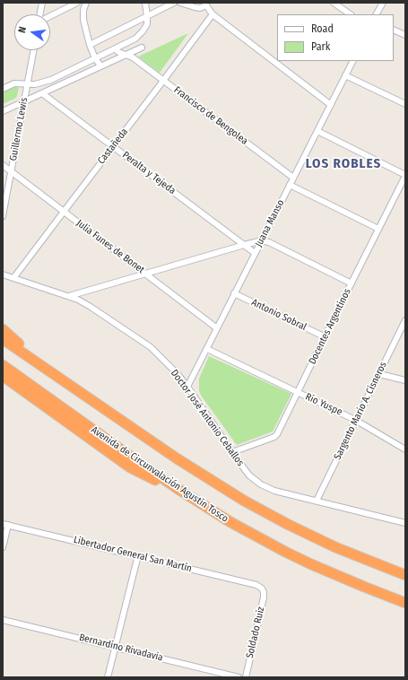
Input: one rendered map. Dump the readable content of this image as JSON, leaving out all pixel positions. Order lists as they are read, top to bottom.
{
  "streets": {
    "highway": ["Avenida de Circunvalación Agustín Tosco"],
    "street": [
      "Francisco de Bengolea",
      "Guillermo Lewis",
      "Castañeda",
      "Peralta y Tejeda",
      "Juana Manso",
      "Julia Funes de Bonet",
      "Antonio Sobral",
      "Docentes Argentinos",
      "Río Yuspe",
      "Sargento Mario A. Cisneros",
      "Doctor José Antonio Ceballos",
      "Libertador General San Martín",
      "Soldado Ruiz",
      "Bernardino Rivadavia"
    ]
  },
  "crossings": [
    ["Francisco de Bengolea", "Castañeda"],
    ["Francisco de Bengolea", "Juana Manso"],
    ["Guillermo Lewis", "Julia Funes de Bonet"],
    ["Castañeda", "Peralta y Tejeda"],
    ["Castañeda", "Julia Funes de Bonet"],
    ["Castañeda", "Doctor José Antonio Ceballos"],
    ["Peralta y Tejeda", "Juana Manso"],
    ["Juana Manso", "Julia Funes de Bonet"],
    ["Juana Manso", "Antonio Sobral"],
    ["Juana Manso", "Doctor José Antonio Ceballos"],
    ["Antonio Sobral", "Docentes Argentinos"],
    ["Docentes Argentinos", "Río Yuspe"],
    ["Docentes Argentinos", "Doctor José Antonio Ceballos"],
    ["Río Yuspe", "Sargento Mario A. Cisneros"],
    ["Sargento Mario A. Cisneros", "Doctor José Antonio Ceballos"],
    ["Libertador General San Martín", "Soldado Ruiz"]
  ],
  "districts": ["LOS ROBLES"],
  "legend": ["Road", "Park"],
  "north": "left"
}
